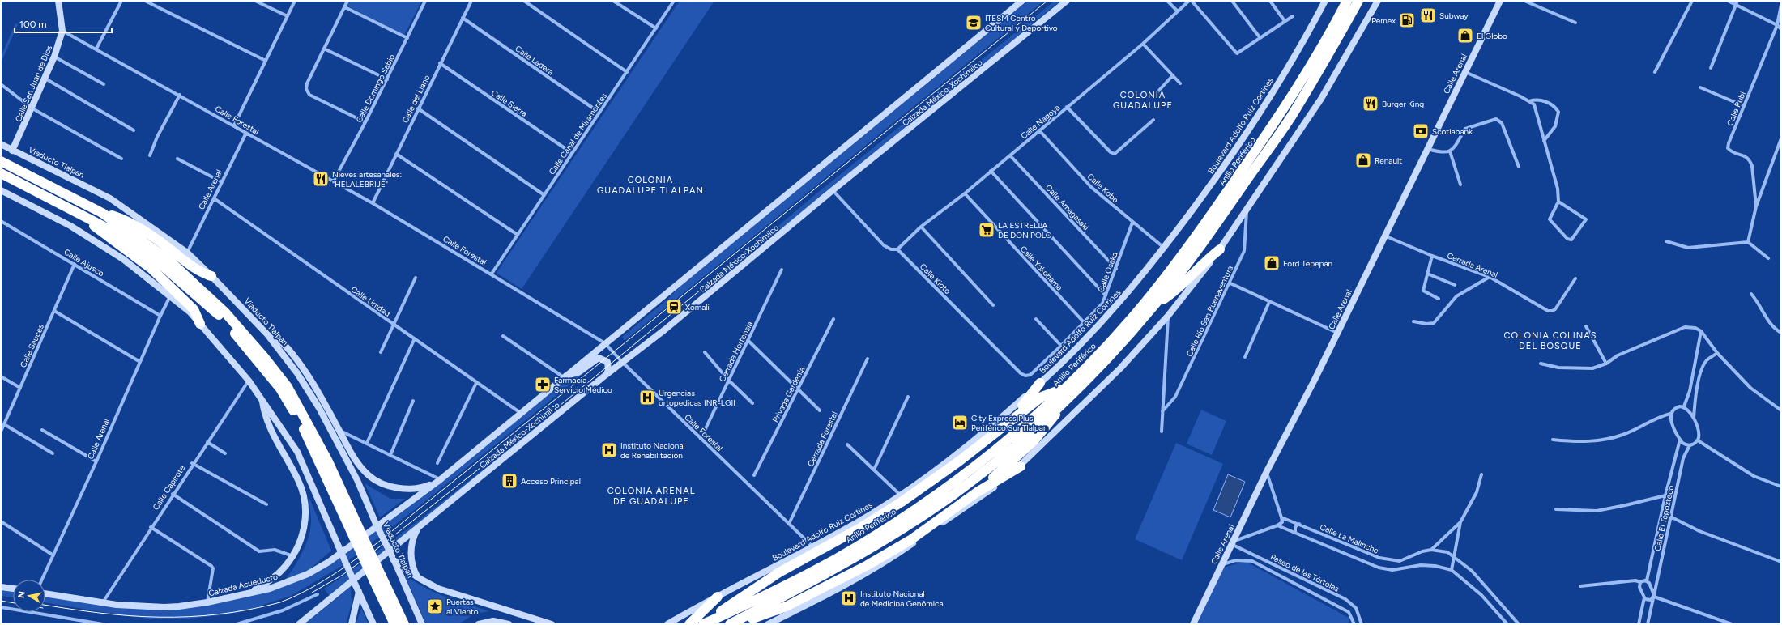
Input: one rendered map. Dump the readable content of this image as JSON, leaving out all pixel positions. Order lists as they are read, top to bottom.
{
  "streets": {
    "highway": ["Anillo Periférico"],
    "main road": [
      "Calle Arenal",
      "Calle San Juan de Dios",
      "Calzada México-Xochimilco",
      "Boulevard Adolfo Ruiz Cortines",
      "Viaducto Tlalpan",
      "Calzada Acueducto"
    ],
    "street": [
      "Calle Ladera",
      "Calle Domingo Sabio",
      "Calle del Llano",
      "Calle Sierra",
      "Calle Rubí",
      "Calle Forestal",
      "Calle Nagoya",
      "Calle Canal de Miramontes",
      "Calle Kobe",
      "Calle Amagasaki",
      "Calle Ajusco",
      "Cerrada Arenal",
      "Calle Yokohama",
      "Calle Osaka",
      "Calle Kioto",
      "Calle Unidad",
      "Calle Río San Buenaventura",
      "Calle Sauces",
      "Cerrada Hortensia",
      "Privada Gardenia",
      "Cerrada Forestal",
      "Calle Capirote",
      "Calle El Tepozteco",
      "Calle La Malinche",
      "Paseo de las Tórtolas"
    ]
  },
  "crossings": [
    ["Calle Ladera", "Calle del Llano"],
    ["Calle Ladera", "Calle Canal de Miramontes"],
    ["Calle Arenal", "Calle Forestal"],
    ["Calle Arenal", "Viaducto Tlalpan"],
    ["Calle Arenal", "Calle Ajusco"],
    ["Calle Arenal", "Cerrada Arenal"],
    ["Calle Arenal", "Calle Unidad"],
    ["Calle Arenal", "Paseo de las Tórtolas"],
    ["Calle San Juan de Dios", "Calle Forestal"],
    ["Calle San Juan de Dios", "Viaducto Tlalpan"],
    ["Calle Domingo Sabio", "Calle Forestal"],
    ["Calzada México-Xochimilco", "Calle Forestal"],
    ["Calzada México-Xochimilco", "Calle Kioto"],
    ["Calzada México-Xochimilco", "Calle Unidad"],
    ["Calzada México-Xochimilco", "Calzada Acueducto"],
    ["Calle del Llano", "Calle Sierra"],
    ["Calle del Llano", "Calle Forestal"],
    ["Calle Sierra", "Calle Canal de Miramontes"],
    ["Calle Forestal", "Boulevard Adolfo Ruiz Cortines"],
    ["Calle Forestal", "Calle Canal de Miramontes"],
    ["Calle Forestal", "Cerrada Hortensia"],
    ["Calle Forestal", "Cerrada Forestal"],
    ["Calle Nagoya", "Calle Kobe"],
    ["Calle Nagoya", "Calle Amagasaki"],
    ["Calle Nagoya", "Calle Yokohama"],
    ["Calle Nagoya", "Calle Kioto"],
    ["Boulevard Adolfo Ruiz Cortines", "Calle Kobe"],
    ["Calle Kobe", "Calle Osaka"],
    ["Calle Amagasaki", "Calle Osaka"],
    ["Calle Ajusco", "Calle Sauces"],
    ["Calle Yokohama", "Calle Osaka"],
    ["Calle Osaka", "Calle Kioto"],
    ["Calle Capirote", "Calzada Acueducto"]
  ],
  "districts": [
    "COLONIA GUADALUPE",
    "COLONIA GUADALUPE TLALPAN",
    "COLONIA COLINAS DEL BOSQUE",
    "COLONIA ARENAL DE GUADALUPE"
  ],
  "places": {
    "restaurant": ["Subway", "Burger King", "Nieves artesanales: \"HELALEBRIJE\""],
    "fuel station": ["Pemex"],
    "school or university": ["ITESM Centro Cultural y Deportivo"],
    "shop": ["El Globo", "Renault", "Ford Tepepan"],
    "bank": ["Scotiabank"],
    "supermarket": ["LA ESTRELLA DE DON POLO"],
    "station": ["Xomali"],
    "pharmacy": ["Farmacia Servicio Médico"],
    "hospital": ["Urgencias ortopedicas INR-LGII", "Instituto Nacional de Rehabilitación", "Instituto Nacional de Medicina Genómica"],
    "hotel": ["City Express Plus Periférico Sur Tlalpan"],
    "building": ["Acceso Principal"],
    "place": ["Puertas al Viento"]
  },
  "scale_bar": "100 m",
  "north": "left"
}
